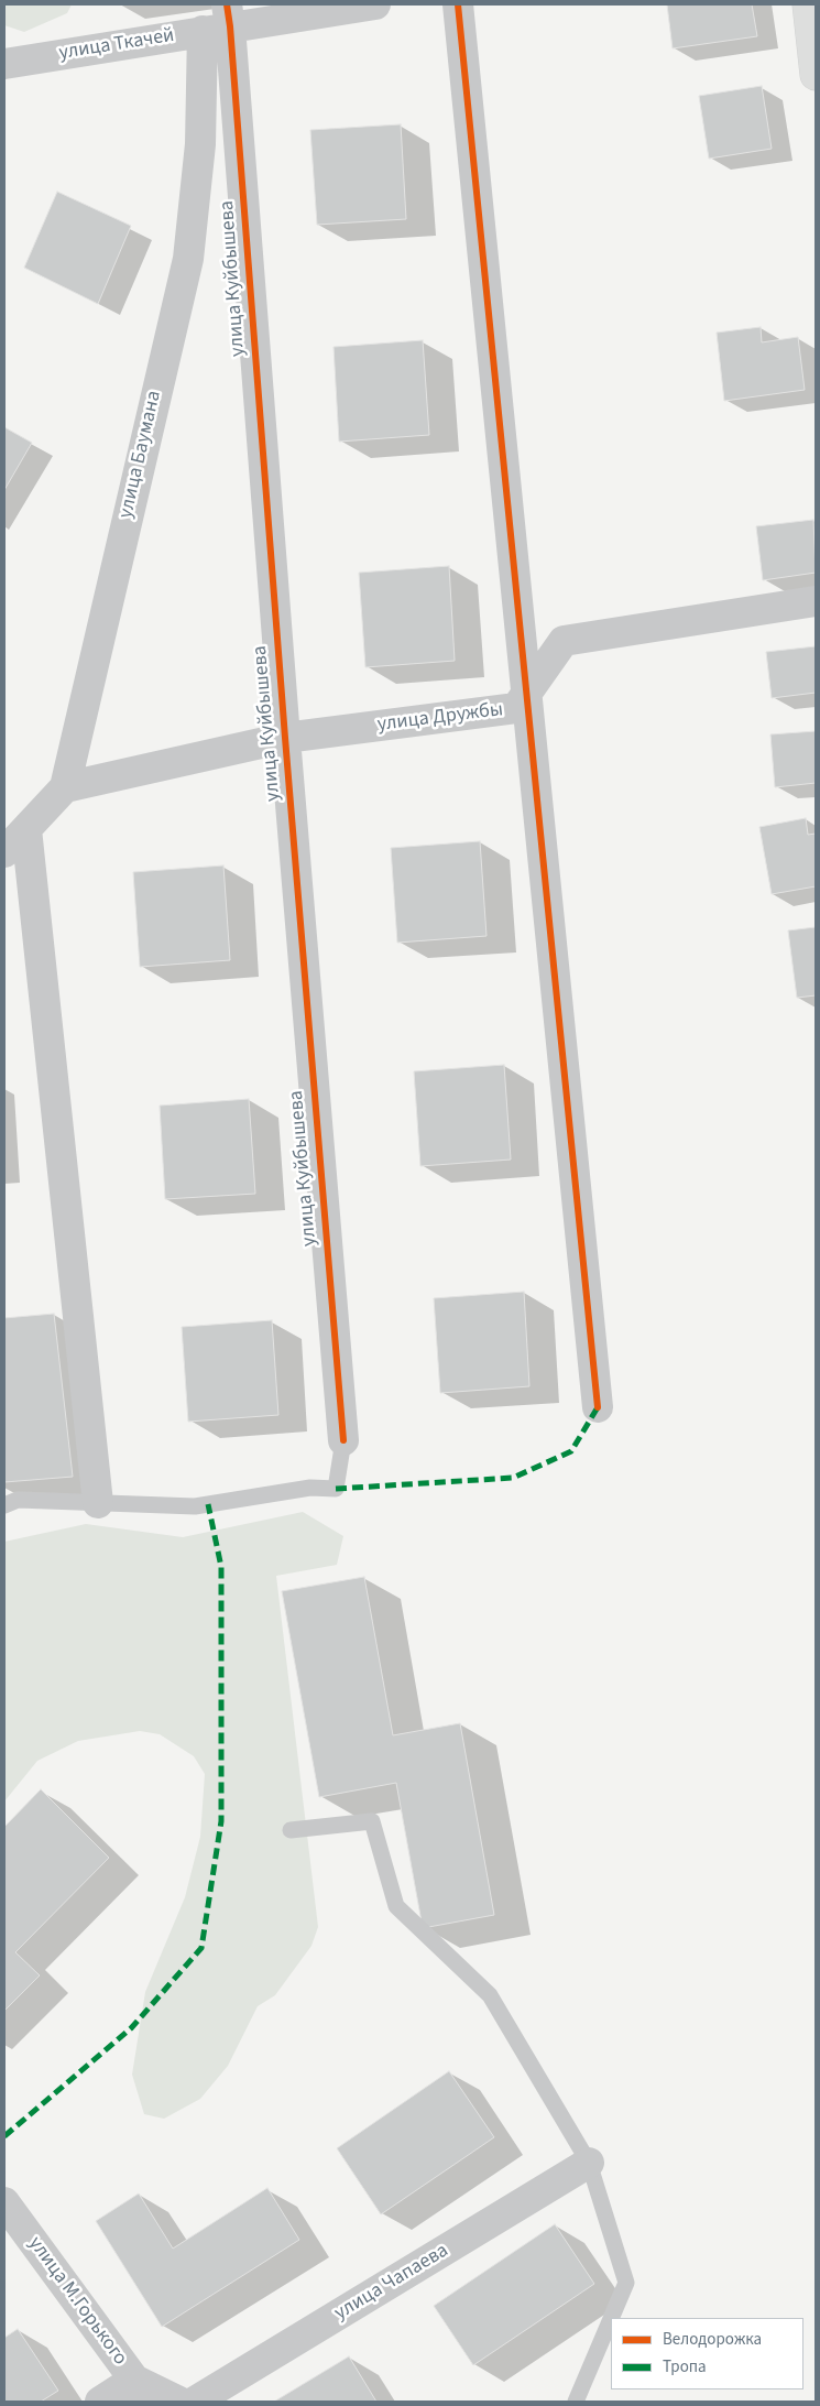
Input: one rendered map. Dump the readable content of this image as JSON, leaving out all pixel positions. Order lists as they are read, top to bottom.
{
  "streets": {
    "street": [
      "улица Ткачей",
      "улица Куйбышева",
      "улица Баумана",
      "улица Дружбы",
      "улица Чапаева",
      "улица М.Горького"
    ]
  },
  "crossings": [
    ["улица Ткачей", "улица Куйбышева"],
    ["улица Ткачей", "улица Баумана"],
    ["улица Куйбышева", "улица Баумана"],
    ["улица Куйбышева", "улица Дружбы"],
    ["улица Баумана", "улица Дружбы"]
  ],
  "legend": ["Велодорожка", "Тропа"]
}
